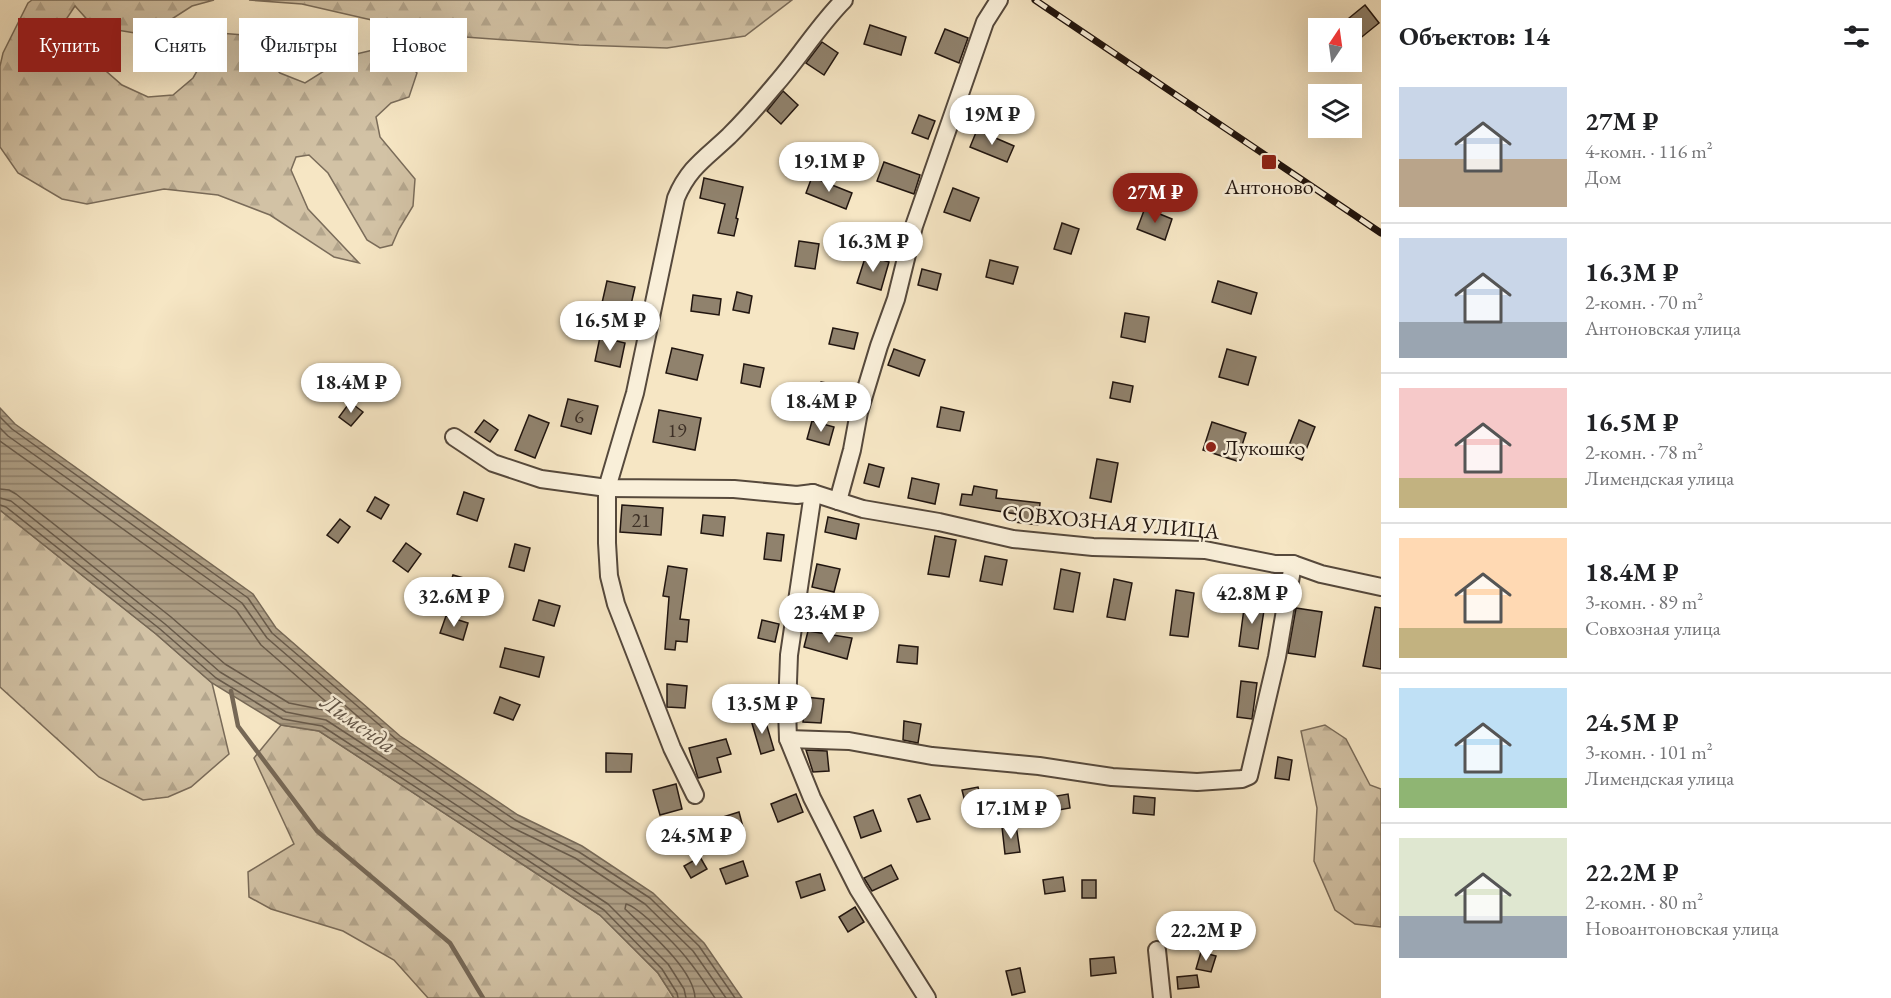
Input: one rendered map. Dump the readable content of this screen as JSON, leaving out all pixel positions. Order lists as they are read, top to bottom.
{
  "streets": {
    "street": ["СОВХОЗНАЯ УЛИЦА"]
  },
  "water": ["Лименда"],
  "places": {
    "transit": ["Антоново"],
    "other": ["Лукошко"]
  },
  "house_numbers": ["6", "19", "21"],
  "north": "top",
  "page": {
    "heading": "Объектов: 14",
    "chip": [
      "Купить",
      "Снять",
      "Фильтры",
      "Новое"
    ],
    "list": [
      {
        "name": "27M ₽",
        "note": "4-комн. · 116 m² · Дом"
      },
      {
        "name": "16.3M ₽",
        "note": "2-комн. · 70 m² · Антоновская улица"
      },
      {
        "name": "16.5M ₽",
        "note": "2-комн. · 78 m² · Лимендская улица"
      },
      {
        "name": "18.4M ₽",
        "note": "3-комн. · 89 m² · Совхозная улица"
      },
      {
        "name": "24.5M ₽",
        "note": "3-комн. · 101 m² · Лимендская улица"
      },
      {
        "name": "22.2M ₽",
        "note": "2-комн. · 80 m² · Новоантоновская улица"
      }
    ],
    "price": [
      "19M ₽",
      "19.1M ₽",
      "27M ₽",
      "16.3M ₽",
      "16.5M ₽",
      "18.4M ₽",
      "18.4M ₽",
      "42.8M ₽",
      "32.6M ₽",
      "23.4M ₽",
      "13.5M ₽",
      "17.1M ₽",
      "24.5M ₽",
      "22.2M ₽"
    ]
  }
}
